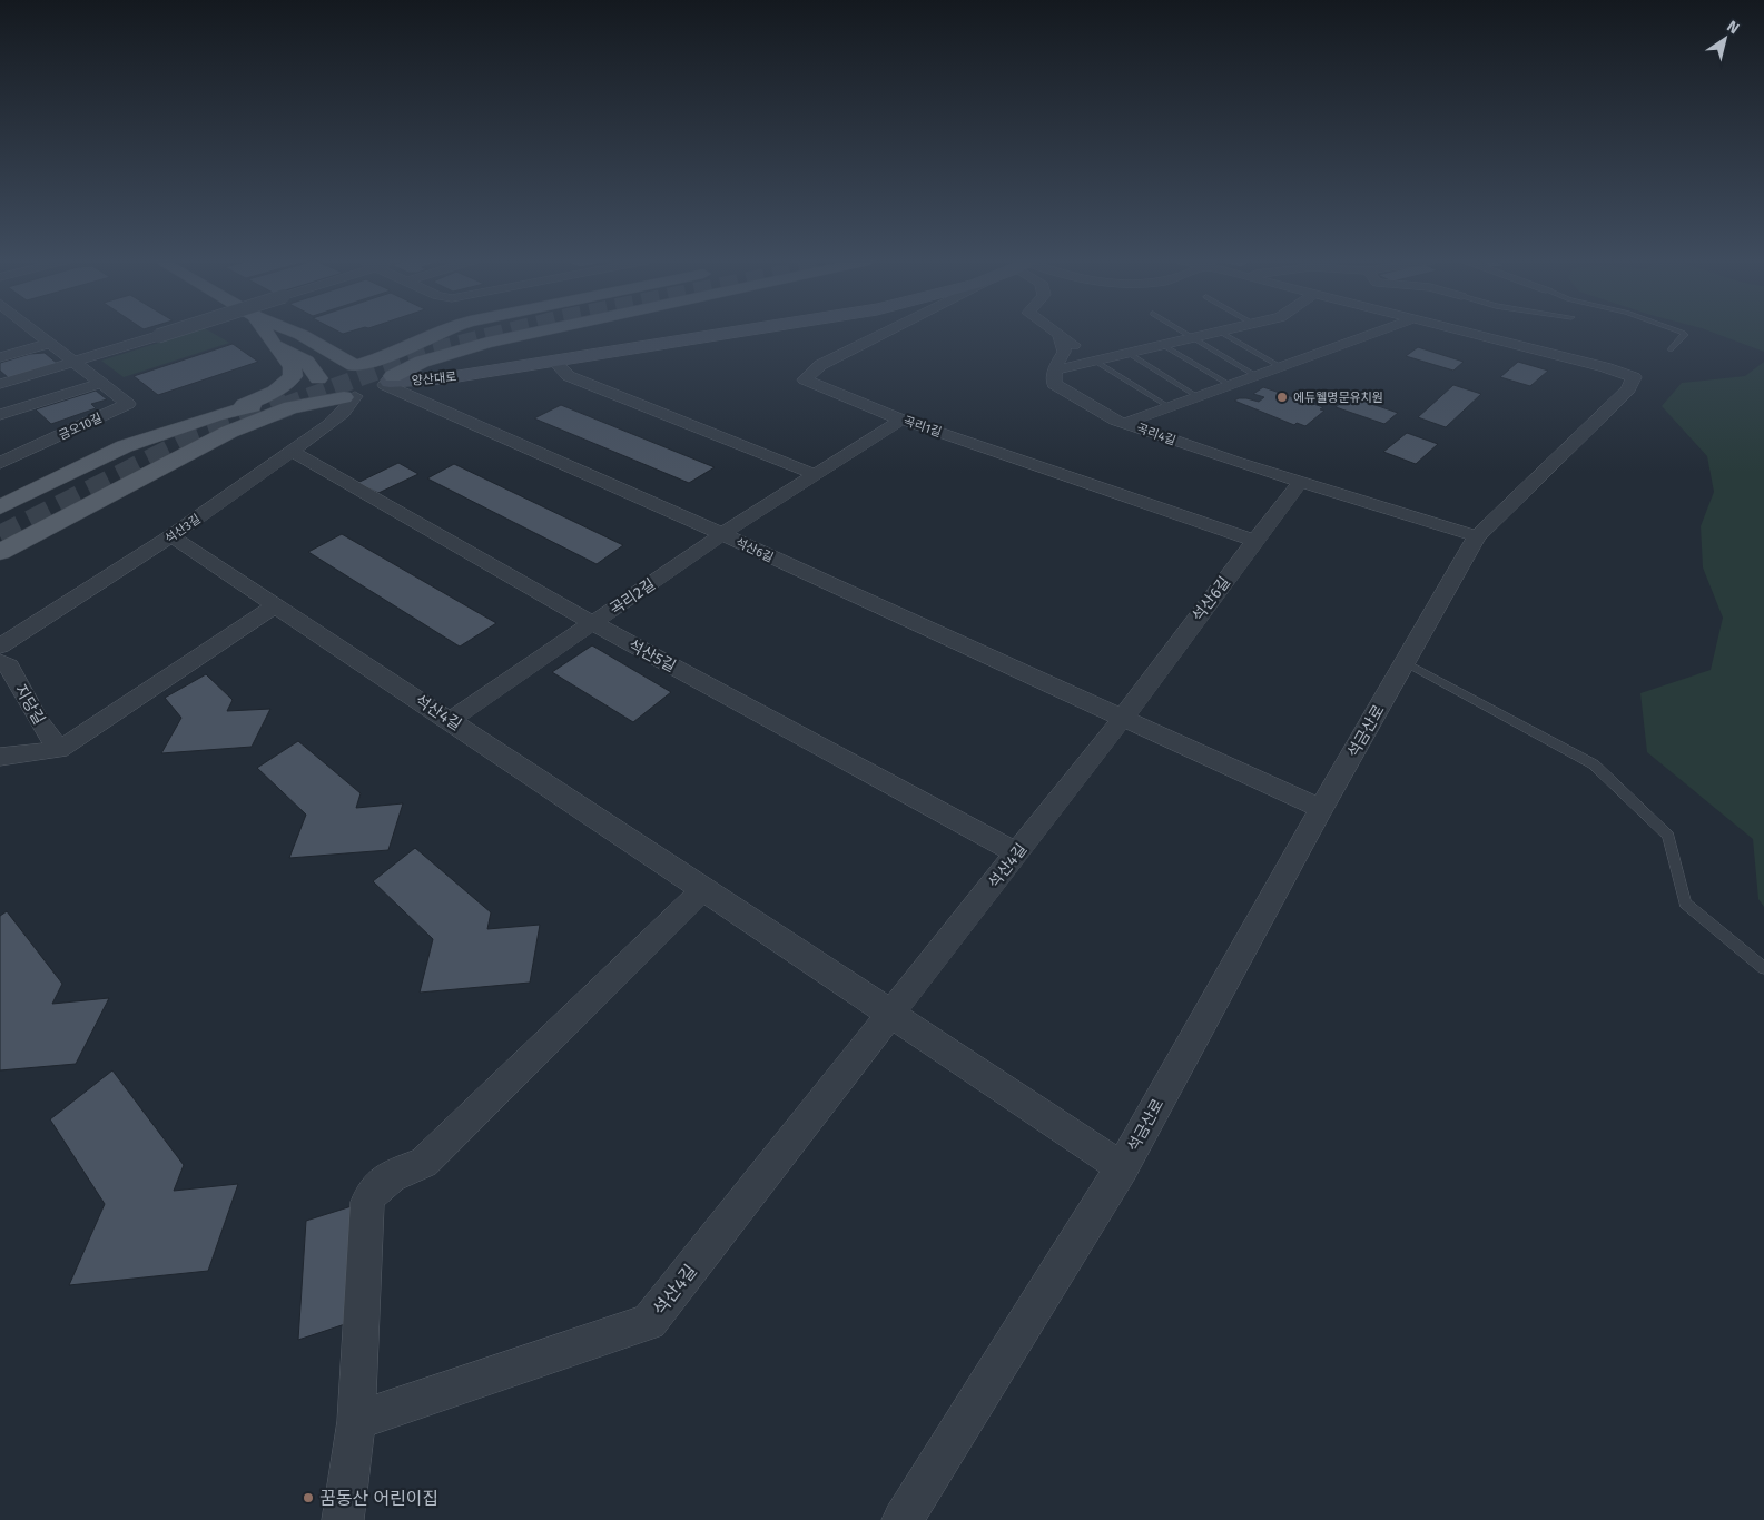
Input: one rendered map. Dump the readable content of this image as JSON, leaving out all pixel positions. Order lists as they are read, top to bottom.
{
  "streets": {
    "main road": ["양산대로"],
    "street": [
      "금오10길",
      "곡리1길",
      "곡리4길",
      "석산3길",
      "석산6길",
      "곡리2길",
      "석산5길",
      "지당길",
      "석산4길",
      "석금산로"
    ]
  },
  "crossings": [
    ["양산대로", "석산6길"],
    ["곡리1길", "석산6길"],
    ["곡리1길", "곡리2길"],
    ["곡리4길", "석산6길"],
    ["곡리4길", "석금산로"],
    ["석산3길", "석산5길"],
    ["석산3길", "석산4길"],
    ["석산6길", "곡리2길"],
    ["석산6길", "석산4길"],
    ["석산6길", "석금산로"],
    ["곡리2길", "석산5길"],
    ["곡리2길", "석산4길"],
    ["석산5길", "석산4길"],
    ["석산4길", "석금산로"]
  ],
  "places": ["에듀웰명문유치원", "꿈동산 어린이집"],
  "north": "top right"
}
